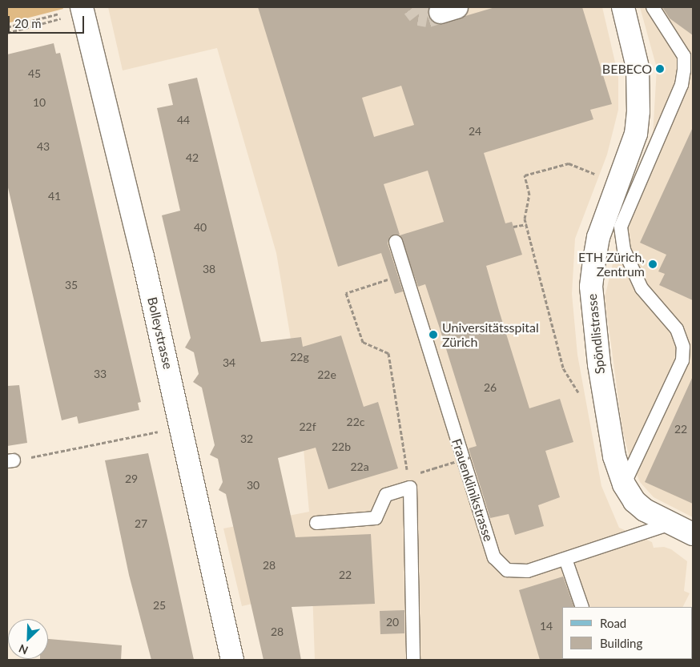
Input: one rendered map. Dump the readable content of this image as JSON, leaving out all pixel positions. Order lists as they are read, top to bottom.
{
  "streets": {
    "street": ["Bolleystrasse", "Spöndlistrasse"],
    "lane": ["Frauenklinikstrasse"]
  },
  "crossings": [
    ["Spöndlistrasse", "Frauenklinikstrasse"]
  ],
  "places": ["BEBECO", "ETH Zürich, Zentrum", "Universitätsspital Zürich"],
  "house_numbers": [
    "45",
    "10",
    "44",
    "24",
    "43",
    "42",
    "41",
    "40",
    "38",
    "35",
    "22g",
    "34",
    "33",
    "22e",
    "26",
    "22c",
    "22f",
    "22",
    "32",
    "22b",
    "22a",
    "29",
    "30",
    "27",
    "28",
    "22",
    "25",
    "20",
    "14",
    "28"
  ],
  "legend": ["Road", "Building"],
  "scale_bar": "20 m",
  "north": "bottom left"
}
